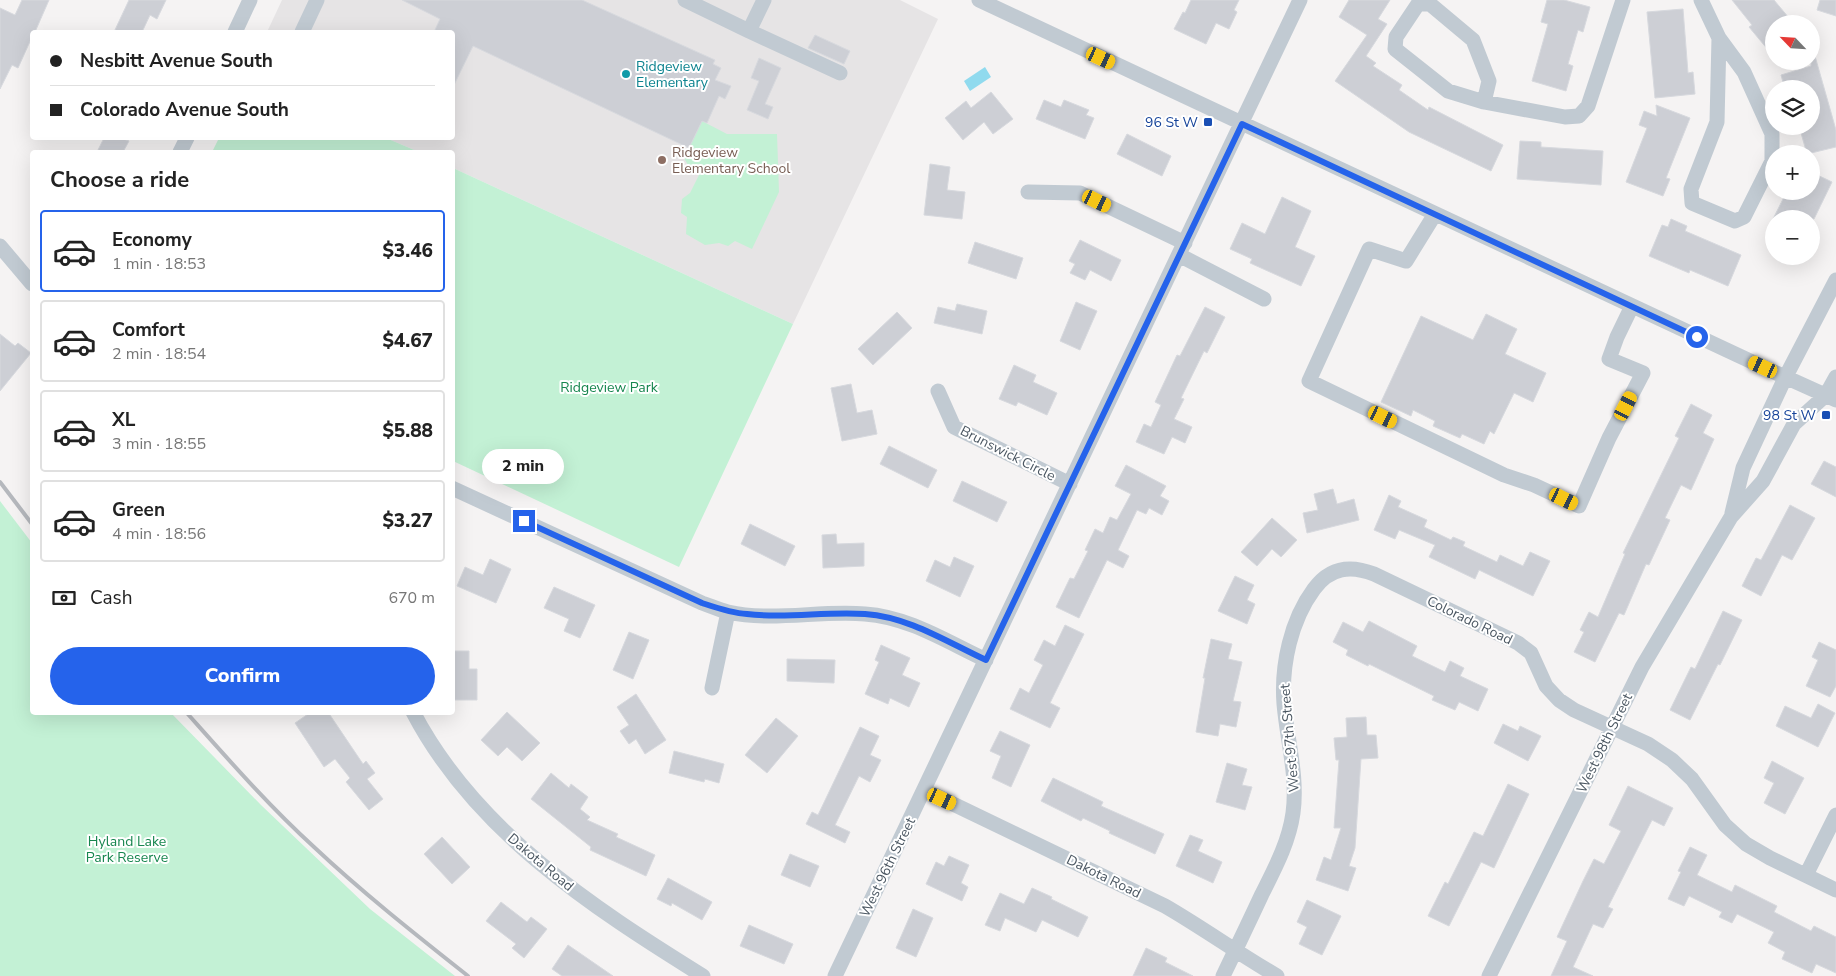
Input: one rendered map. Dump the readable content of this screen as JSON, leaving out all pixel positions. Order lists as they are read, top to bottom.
{
  "streets": {
    "street": [
      "Brunswick Circle",
      "Colorado Road",
      "West 97th Street",
      "West 98th Street",
      "Dakota Road",
      "West 96th Street"
    ]
  },
  "crossings": [
    ["Brunswick Circle", "West 96th Street"],
    ["Colorado Road", "West 97th Street"],
    ["Colorado Road", "West 98th Street"],
    ["West 97th Street", "Dakota Road"],
    ["Dakota Road", "West 96th Street"]
  ],
  "parks": ["Ridgeview Park", "Hyland Lake Park Reserve"],
  "places": {
    "other": ["Ridgeview Elementary", "Ridgeview Elementary School"],
    "transit": ["96 St W", "98 St W"]
  },
  "north": "top left",
  "page": {
    "map_buttons": ["+", "−"],
    "banner": ["Nesbitt Avenue South", "Colorado Avenue South"],
    "heading": "Choose a ride",
    "list": [
      {
        "name": "Economy",
        "note": "1 min · 18:53",
        "value": "$3.46"
      },
      {
        "name": "Comfort",
        "note": "2 min · 18:54",
        "value": "$4.67"
      },
      {
        "name": "XL",
        "note": "3 min · 18:55",
        "value": "$5.88"
      },
      {
        "name": "Green",
        "note": "4 min · 18:56",
        "value": "$3.27"
      }
    ],
    "bubble": "2 min",
    "pay": ["Cash", "670 m"],
    "buttons": "Confirm"
  }
}
